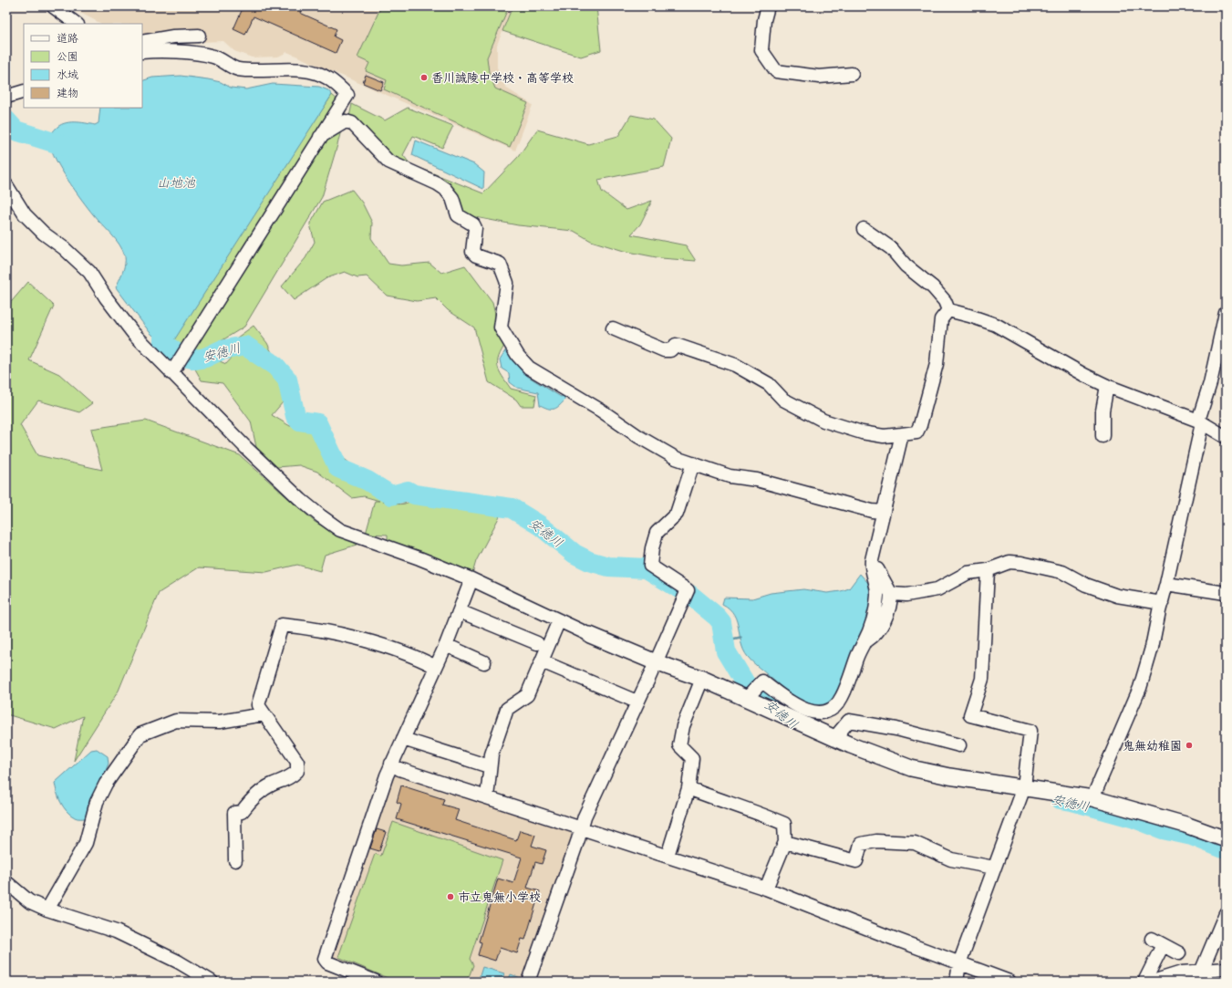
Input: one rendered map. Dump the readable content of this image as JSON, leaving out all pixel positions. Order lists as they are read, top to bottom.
{
  "water": ["山地池", "安徳川"],
  "places": ["香川誠陵中学校・高等学校", "鬼無幼稚園", "市立鬼無小学校"],
  "legend": [
    "道路",
    "公園",
    "水域",
    "建物"
  ]
}
